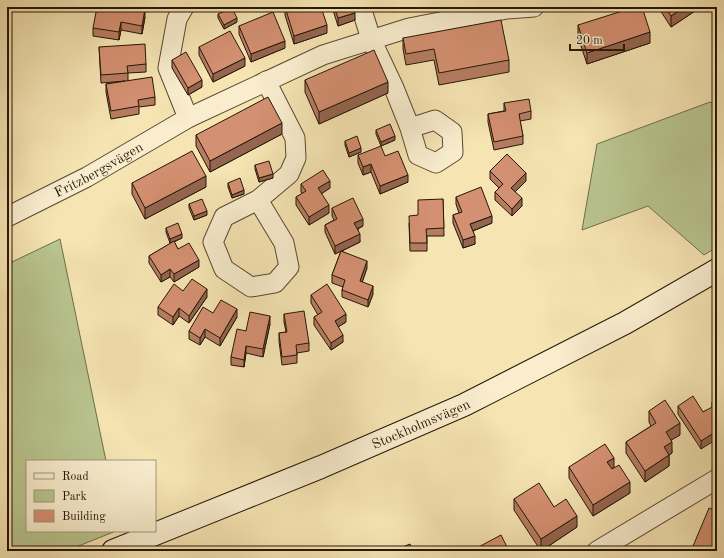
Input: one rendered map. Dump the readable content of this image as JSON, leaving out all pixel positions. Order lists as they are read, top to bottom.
{
  "streets": {
    "main road": ["Stockholmsvägen"],
    "street": ["Fritzbergsvägen"]
  },
  "legend": ["Road", "Park", "Building"],
  "scale_bar": "20 m"
}
